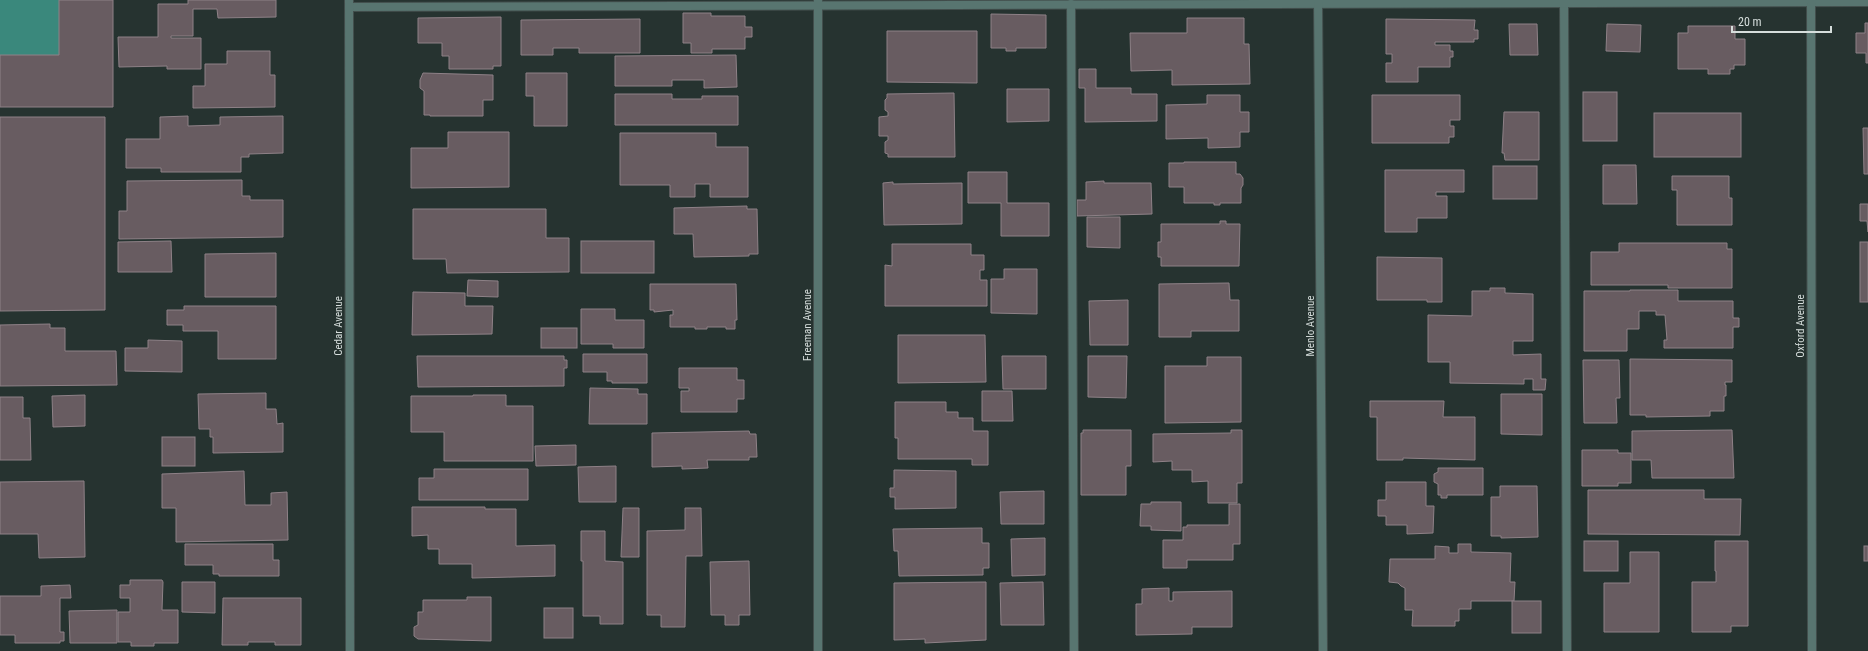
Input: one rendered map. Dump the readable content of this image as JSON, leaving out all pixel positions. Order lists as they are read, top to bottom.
{
  "streets": {
    "street": [
      "Freeman Avenue",
      "Cedar Avenue",
      "Menlo Avenue",
      "Oxford Avenue"
    ]
  },
  "scale_bar": "20 m"
}
